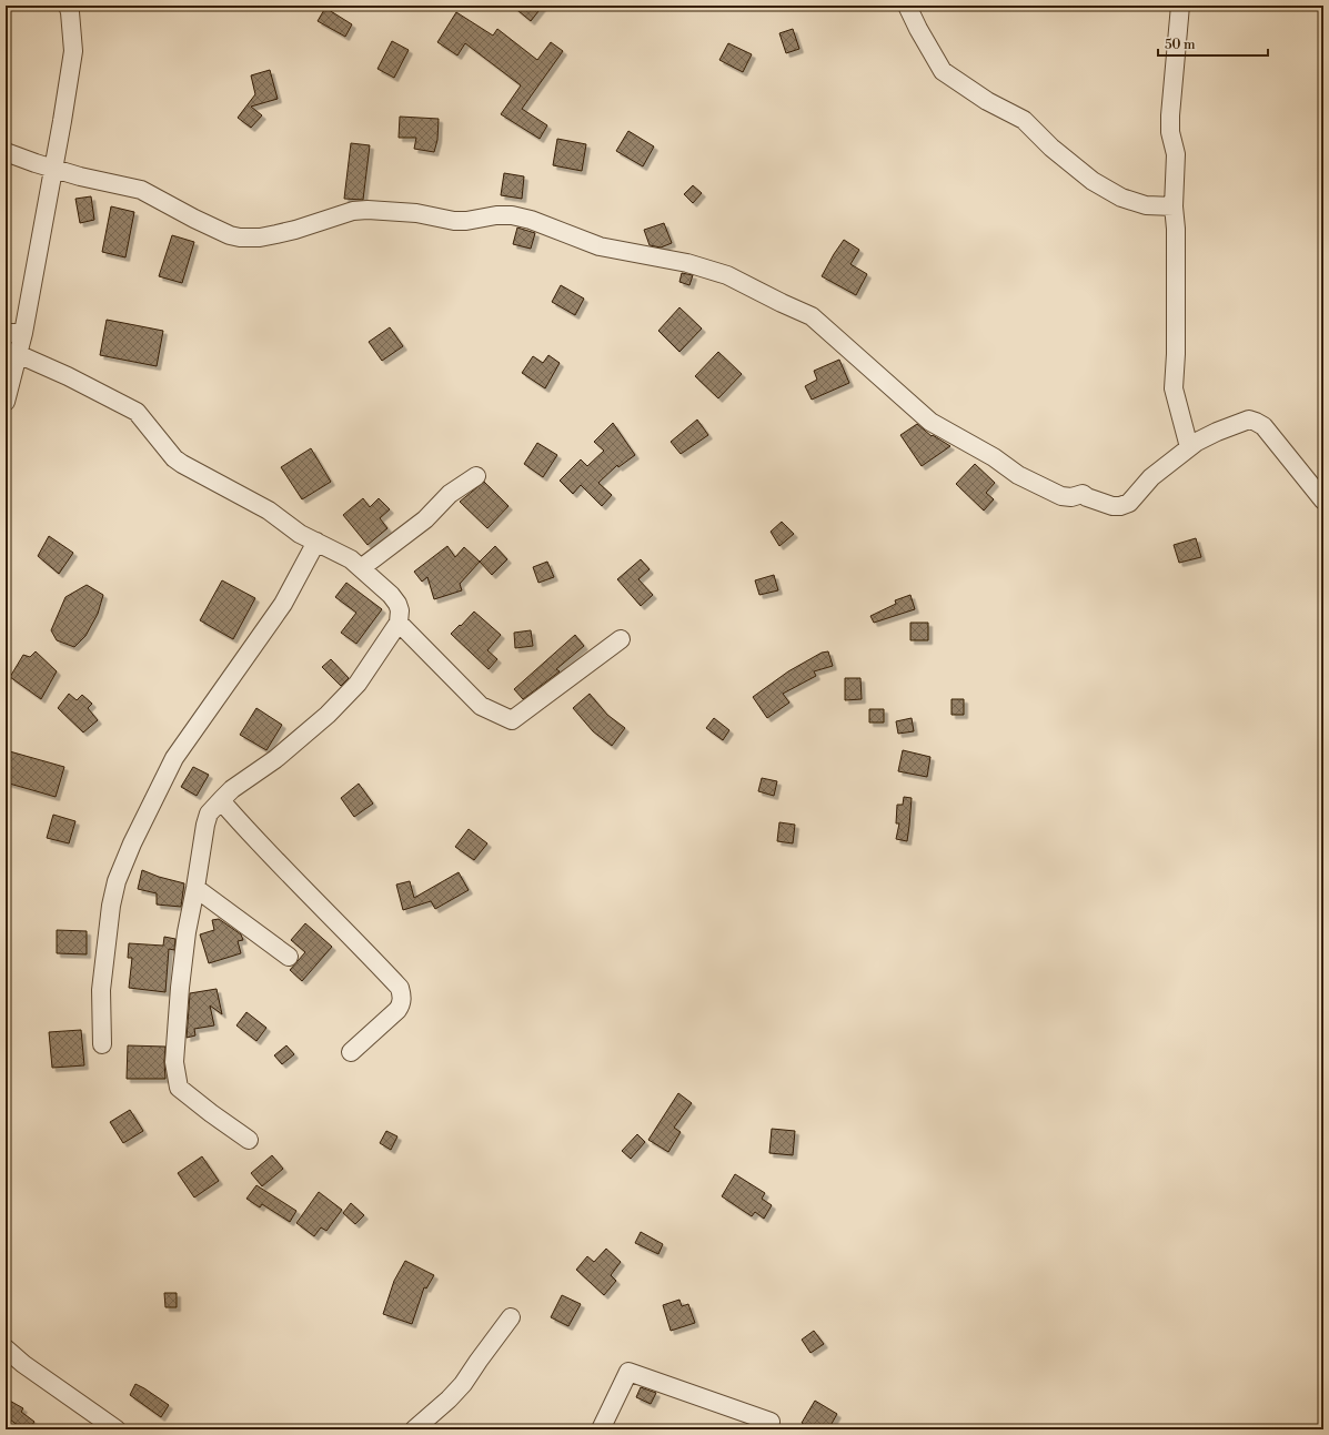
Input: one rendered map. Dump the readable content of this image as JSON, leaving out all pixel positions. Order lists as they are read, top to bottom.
{
  "scale_bar": "50 m"
}
